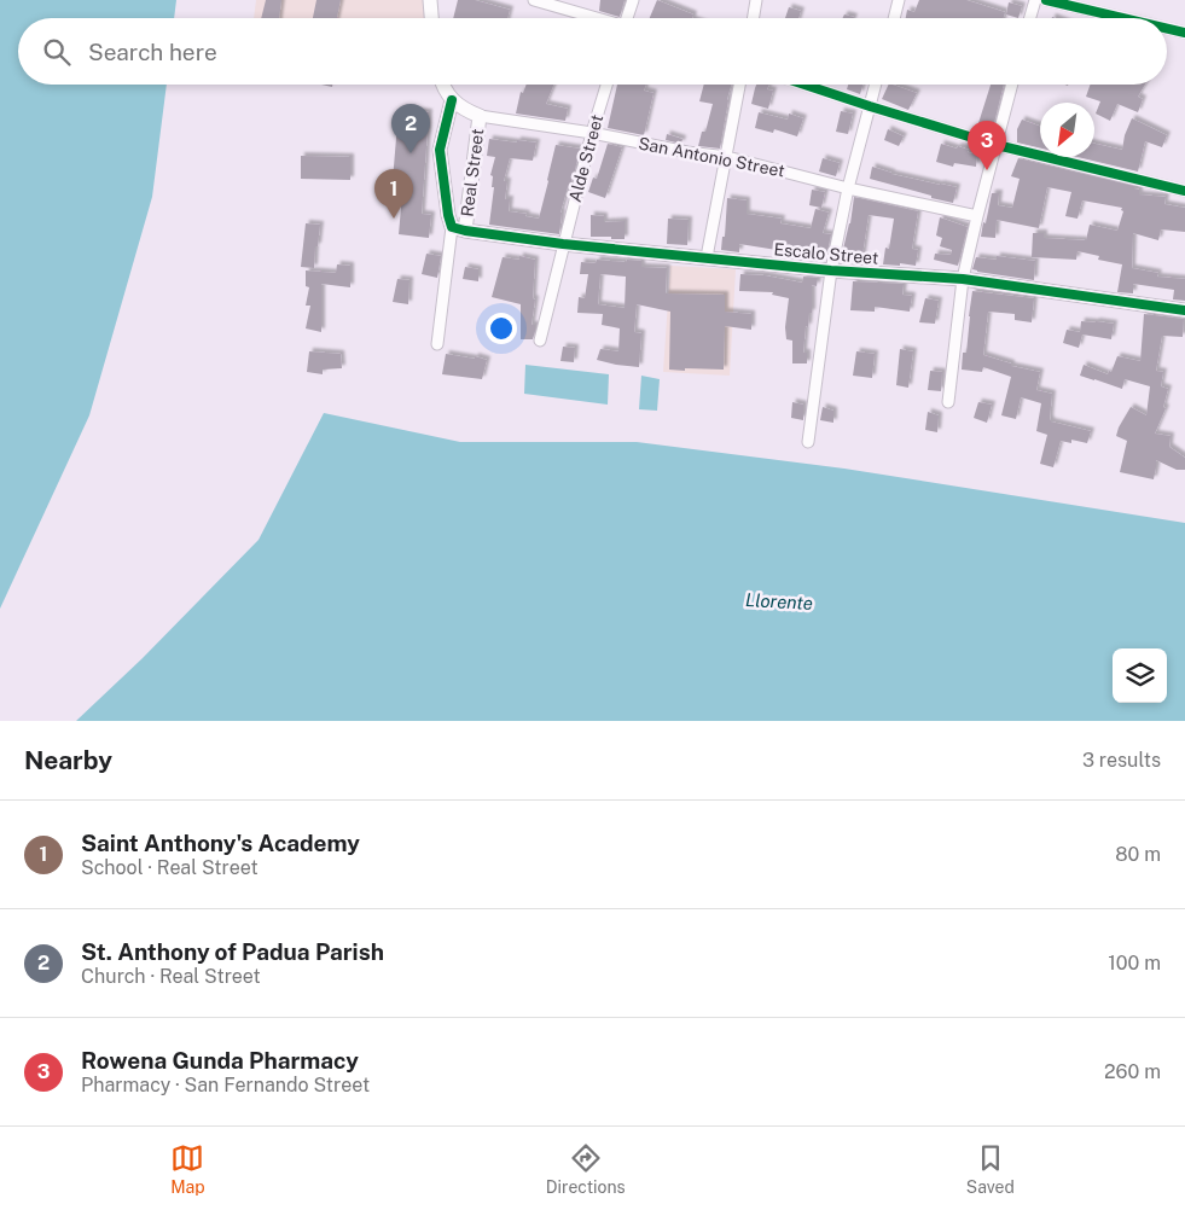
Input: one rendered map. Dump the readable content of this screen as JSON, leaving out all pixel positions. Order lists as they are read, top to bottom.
{
  "streets": {
    "street": [
      "San Antonio Street",
      "Alde Street",
      "Real Street",
      "Escalo Street"
    ]
  },
  "crossings": [
    ["San Antonio Street", "Alde Street"],
    ["San Antonio Street", "Real Street"],
    ["Alde Street", "Escalo Street"],
    ["Real Street", "Escalo Street"]
  ],
  "water": ["Llorente"],
  "north": "bottom left",
  "page": {
    "search": "Search here",
    "pins": ["2", "3", "1"],
    "heading": ["Nearby", "3 results"],
    "list": [
      {
        "mark": "1",
        "name": "Saint Anthony's Academy",
        "note": "School · Real Street",
        "value": "80 m"
      },
      {
        "mark": "2",
        "name": "St. Anthony of Padua Parish",
        "note": "Church · Real Street",
        "value": "100 m"
      },
      {
        "mark": "3",
        "name": "Rowena Gunda Pharmacy",
        "note": "Pharmacy · San Fernando Street",
        "value": "260 m"
      }
    ],
    "nav": ["Map", "Directions", "Saved"]
  }
}
